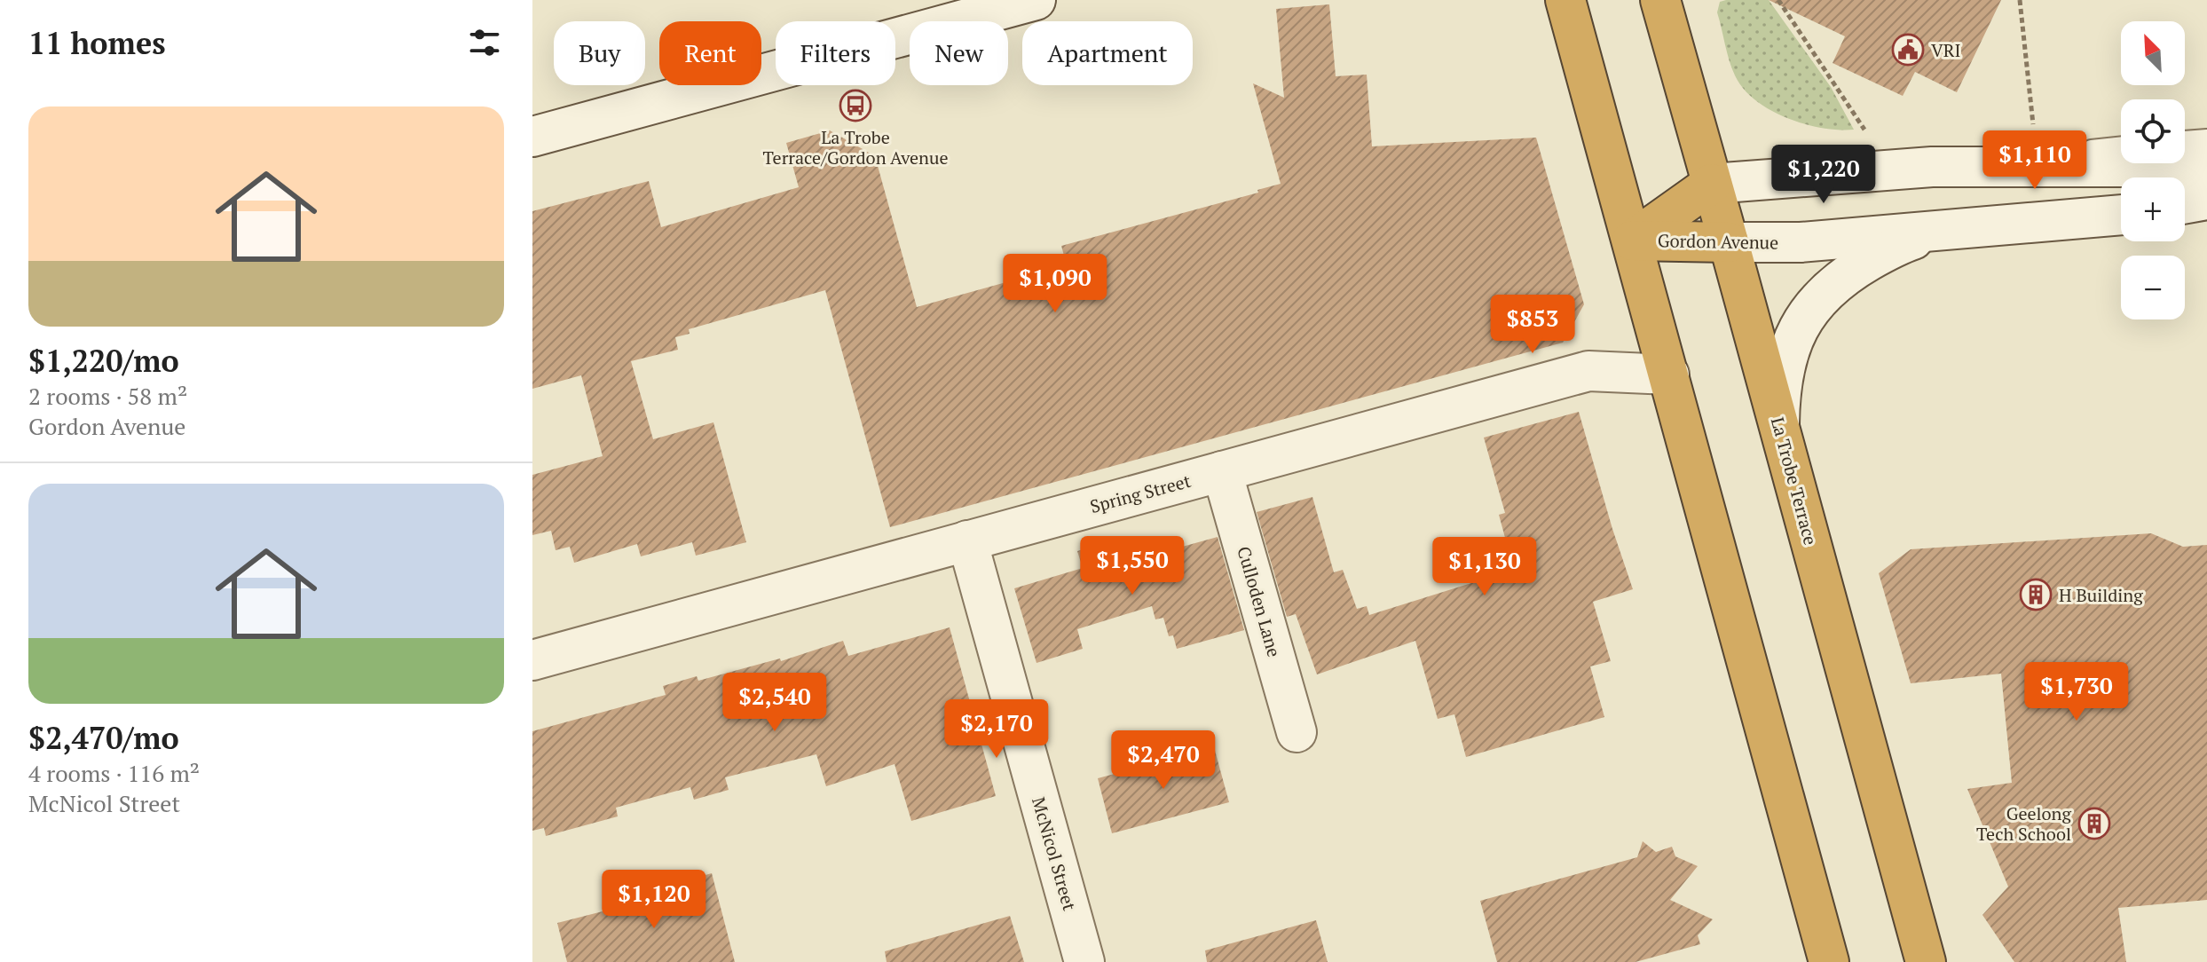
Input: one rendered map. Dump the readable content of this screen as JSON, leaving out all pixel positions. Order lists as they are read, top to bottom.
{
  "streets": {
    "highway": ["Gordon Avenue", "La Trobe Terrace"],
    "street": ["Spring Street", "Culloden Lane", "McNicol Street"]
  },
  "crossings": [
    ["Gordon Avenue", "La Trobe Terrace"],
    ["Spring Street", "Culloden Lane"],
    ["Spring Street", "McNicol Street"]
  ],
  "places": {
    "public building": ["VRI"],
    "bus stop": ["La Trobe Terrace/Gordon Avenue"],
    "building": ["H Building", "Geelong Tech School"]
  },
  "north": "top left",
  "page": {
    "heading": "11 homes",
    "map_buttons": ["+", "−"],
    "chip": [
      "Buy",
      "Rent",
      "Filters",
      "New",
      "Apartment"
    ],
    "list": [
      {
        "name": "$1,220/mo",
        "note": "2 rooms · 58 m² · Gordon Avenue"
      },
      {
        "name": "$2,470/mo",
        "note": "4 rooms · 116 m² · McNicol Street"
      }
    ],
    "price": [
      "$1,110",
      "$1,220",
      "$1,090",
      "$853",
      "$1,550",
      "$1,130",
      "$1,730",
      "$2,540",
      "$2,170",
      "$2,470",
      "$1,120"
    ]
  }
}
